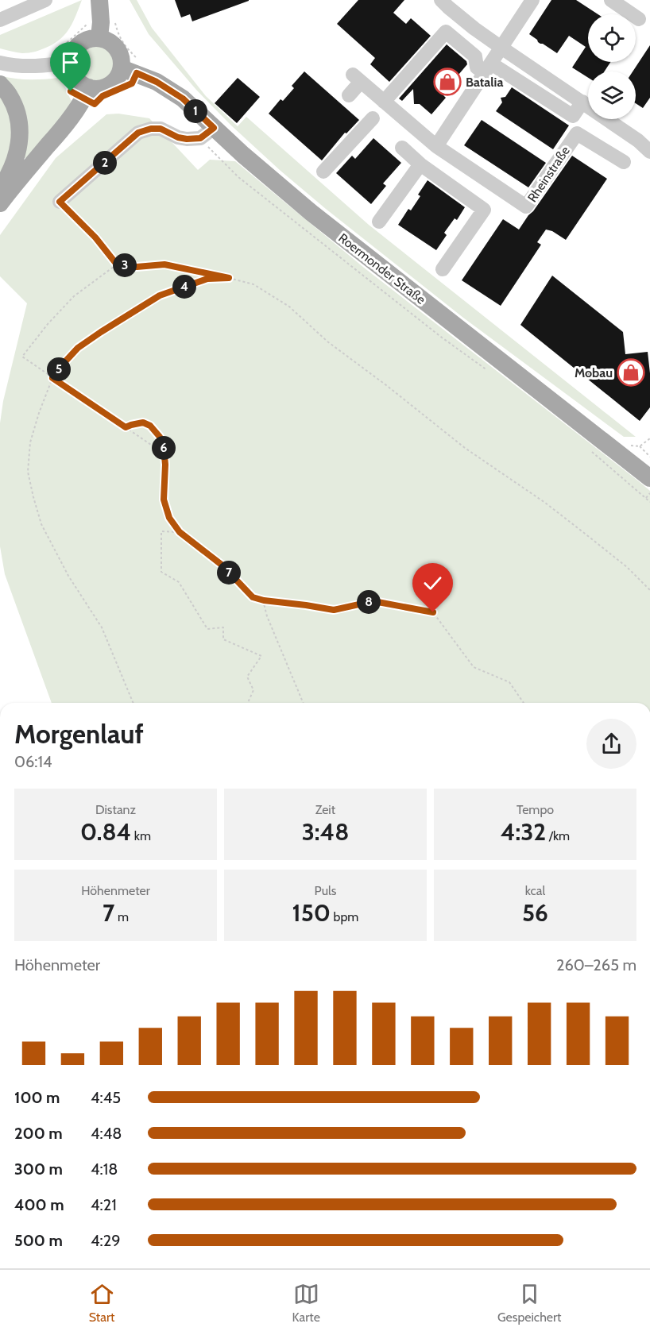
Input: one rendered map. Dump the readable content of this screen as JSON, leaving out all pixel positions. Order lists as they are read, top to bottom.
{
  "streets": {
    "main road": ["Roermonder Straße"],
    "street": ["Rheinstraße"]
  },
  "places": {
    "shop": ["Batalia", "Mobau"]
  },
  "page": {
    "pins": [
      "1",
      "2",
      "3",
      "4",
      "5",
      "6",
      "7",
      "8"
    ],
    "heading": ["Morgenlauf", "06:14"],
    "stats": [
      ["Distanz", "0.84 km"],
      ["Zeit", "3:48"],
      ["Tempo", "4:32 /km"],
      ["Höhenmeter", "7 m"],
      ["Puls", "150 bpm"],
      ["kcal", "56"]
    ],
    "chart": ["Höhenmeter", "260–265 m"],
    "list": [
      {
        "name": "100 m",
        "note": "4:45"
      },
      {
        "name": "200 m",
        "note": "4:48"
      },
      {
        "name": "300 m",
        "note": "4:18"
      },
      {
        "name": "400 m",
        "note": "4:21"
      },
      {
        "name": "500 m",
        "note": "4:29"
      }
    ],
    "tabs": ["Start", "Karte", "Gespeichert"]
  }
}
